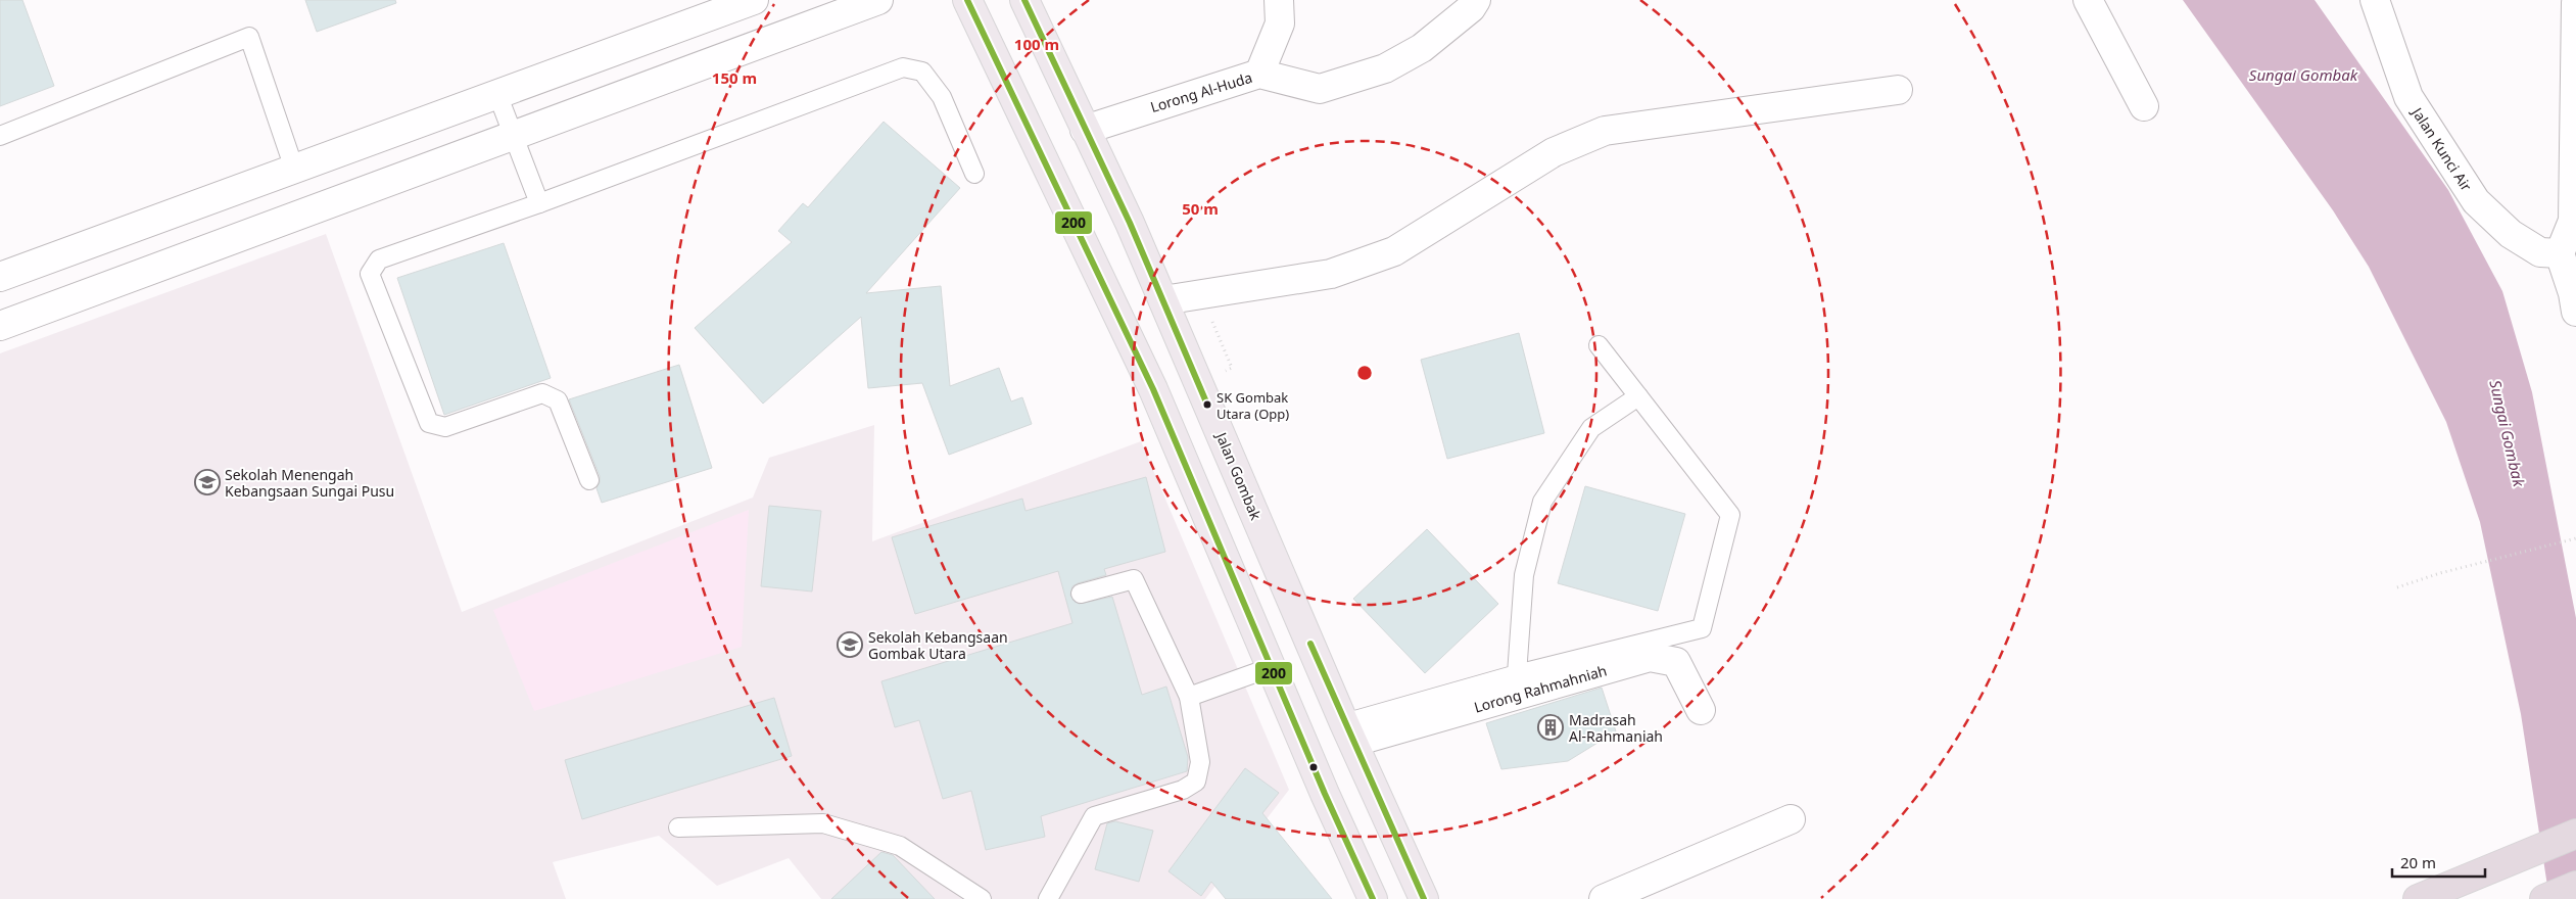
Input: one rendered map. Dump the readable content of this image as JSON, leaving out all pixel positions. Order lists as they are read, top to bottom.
{
  "streets": {
    "main road": ["Jalan Gombak"],
    "street": ["Lorong Al-Huda", "Jalan Kunci Air", "Lorong Rahmahniah"]
  },
  "crossings": [
    ["Lorong Al-Huda", "Jalan Gombak"],
    ["Jalan Gombak", "Lorong Rahmahniah"]
  ],
  "water": ["Sungai Gombak"],
  "places": {
    "other": ["SK Gombak Utara (Opp)"],
    "school or university": ["Sekolah Menengah Kebangsaan Sungai Pusu", "Sekolah Kebangsaan Gombak Utara"],
    "building": ["Madrasah Al-Rahmaniah"]
  },
  "lines": ["transit line 200"],
  "scale_bar": "20 m",
  "rings": ["100 m", "150 m", "50 m"]
}
